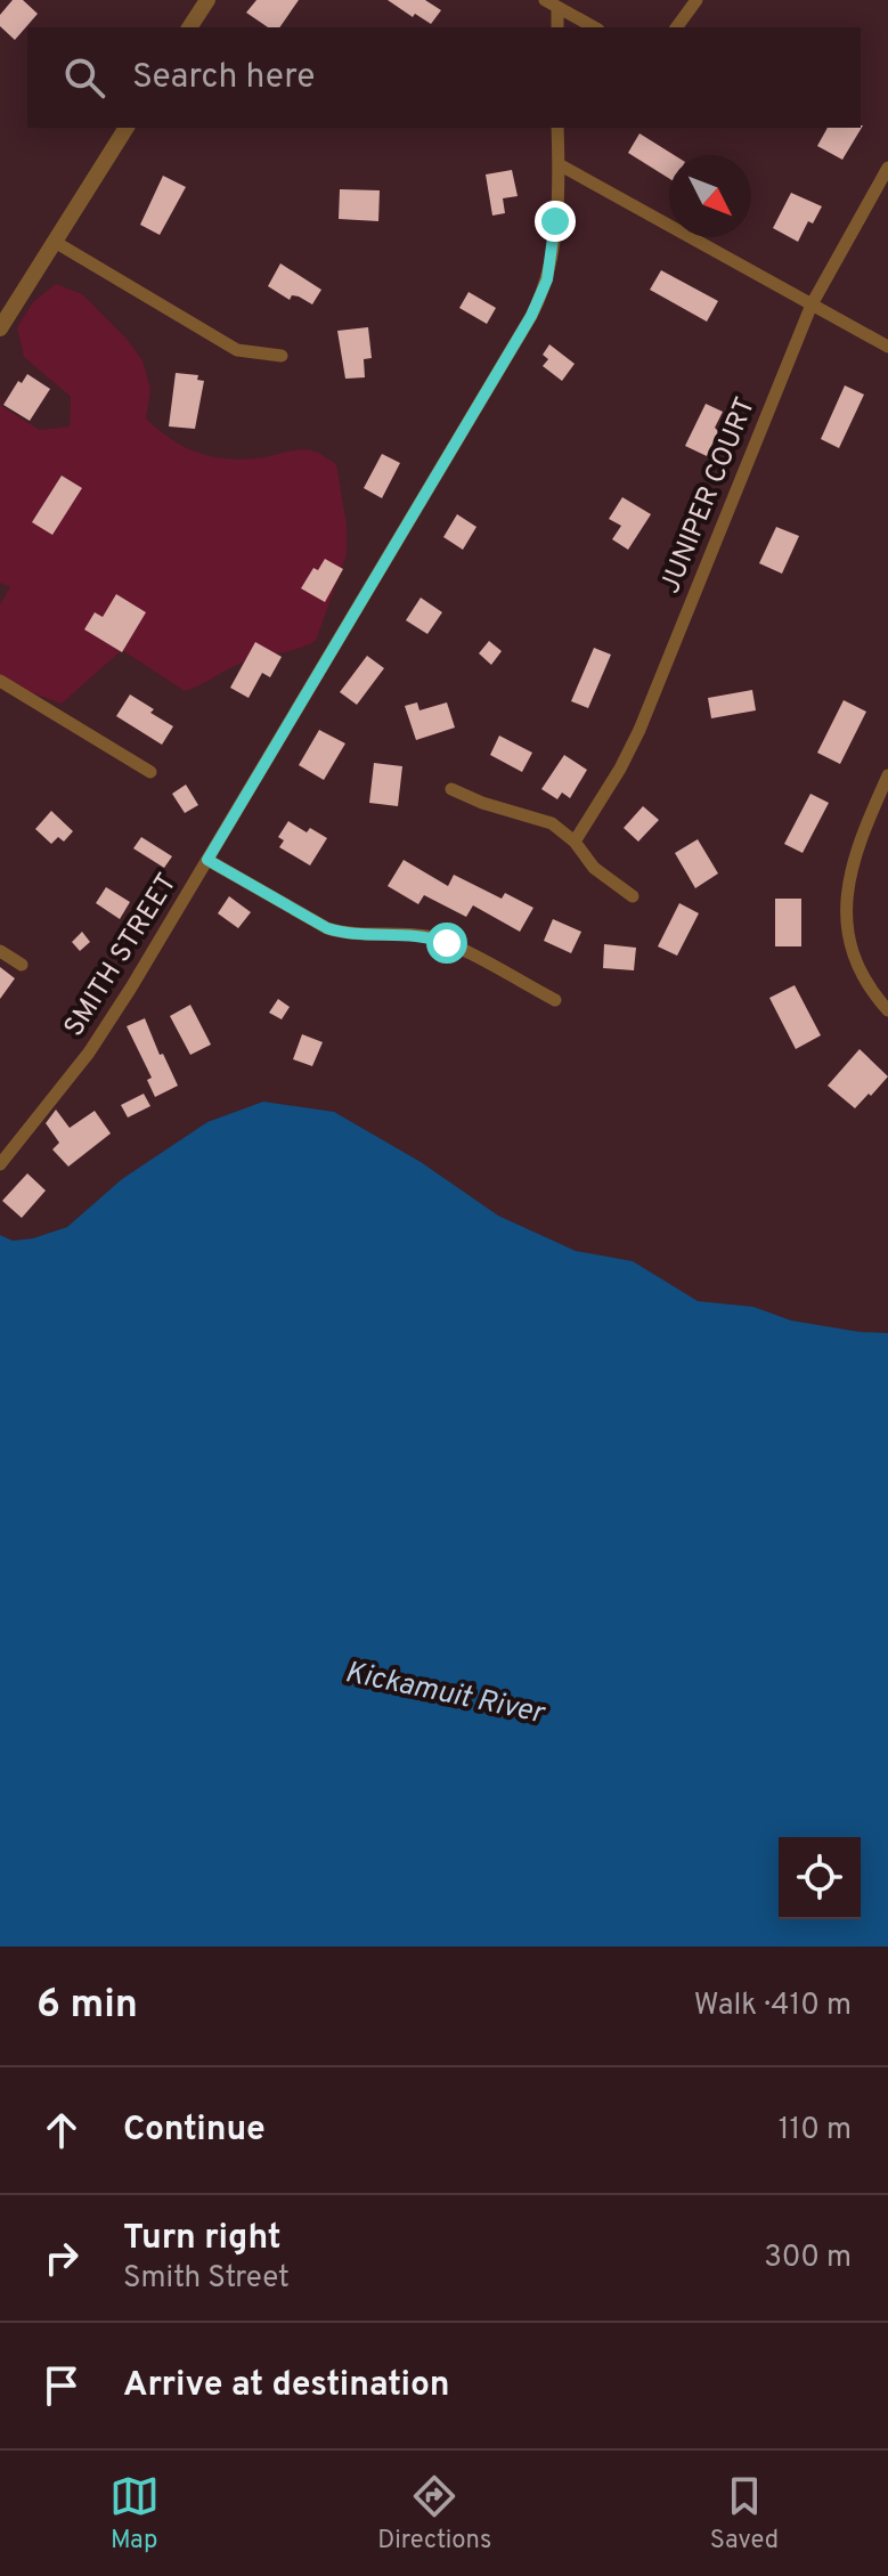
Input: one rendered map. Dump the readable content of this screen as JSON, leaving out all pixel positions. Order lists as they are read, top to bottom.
{
  "streets": {
    "street": ["JUNIPER COURT", "SMITH STREET"]
  },
  "water": ["Kickamuit River"],
  "north": "bottom right",
  "page": {
    "search": "Search here",
    "heading": ["6 min", "Walk · 410 m"],
    "list": [
      ["Continue", "110 m"],
      ["Turn right", "Smith Street", "300 m"],
      "Arrive at destination"
    ],
    "nav": ["Map", "Directions", "Saved"]
  }
}
